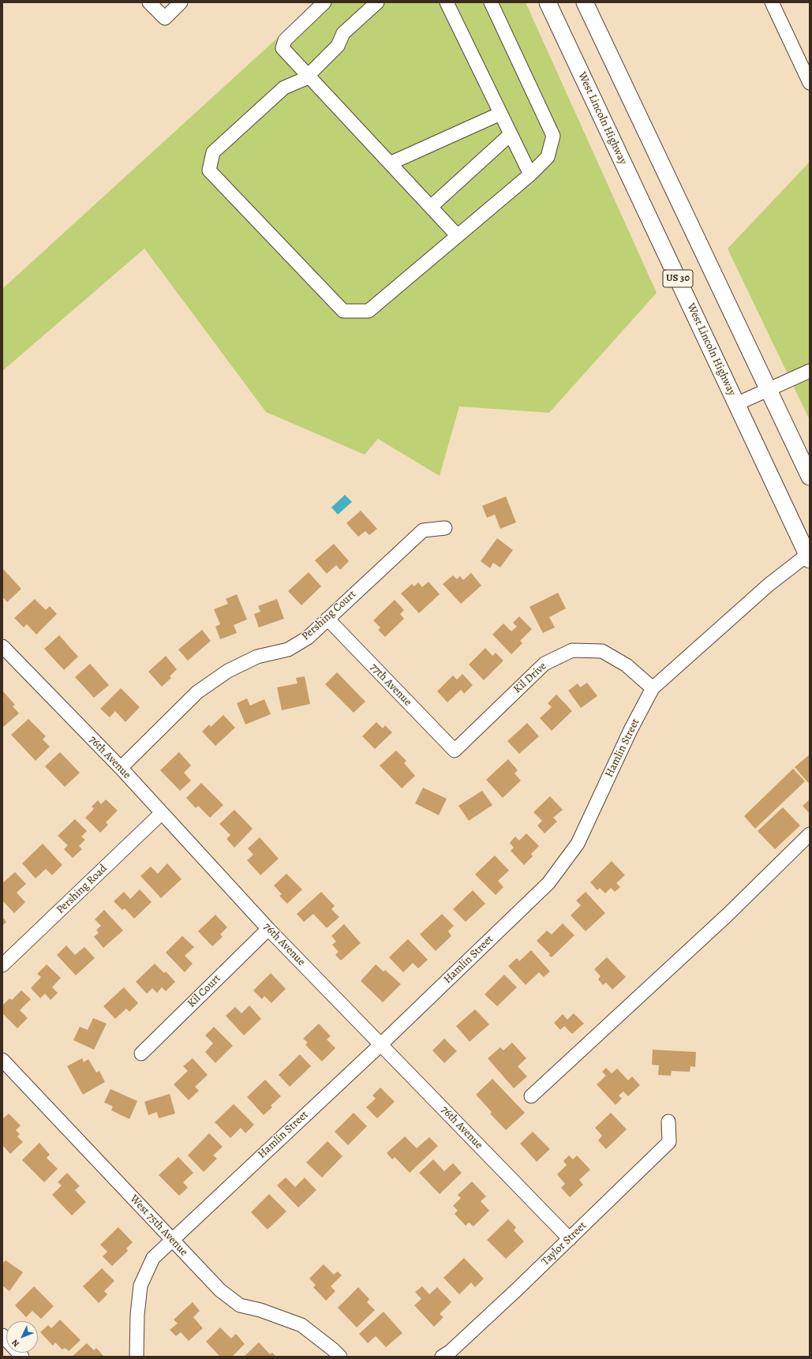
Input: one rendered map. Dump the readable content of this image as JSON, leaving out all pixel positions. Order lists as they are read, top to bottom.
{
  "streets": {
    "main road": ["West Lincoln Highway", "US 30"],
    "street": [
      "Pershing Court",
      "Kil Drive",
      "77th Avenue",
      "Hamlin Street",
      "76th Avenue",
      "Pershing Road",
      "Kil Court",
      "West 75th Avenue",
      "Taylor Street"
    ]
  },
  "crossings": [
    ["West Lincoln Highway", "Hamlin Street"],
    ["Pershing Court", "77th Avenue"],
    ["Pershing Court", "76th Avenue"],
    ["Kil Drive", "77th Avenue"],
    ["Kil Drive", "Hamlin Street"],
    ["Hamlin Street", "76th Avenue"],
    ["Hamlin Street", "West 75th Avenue"],
    ["76th Avenue", "Pershing Road"],
    ["76th Avenue", "Kil Court"],
    ["76th Avenue", "Taylor Street"]
  ],
  "north": "bottom left"
}
